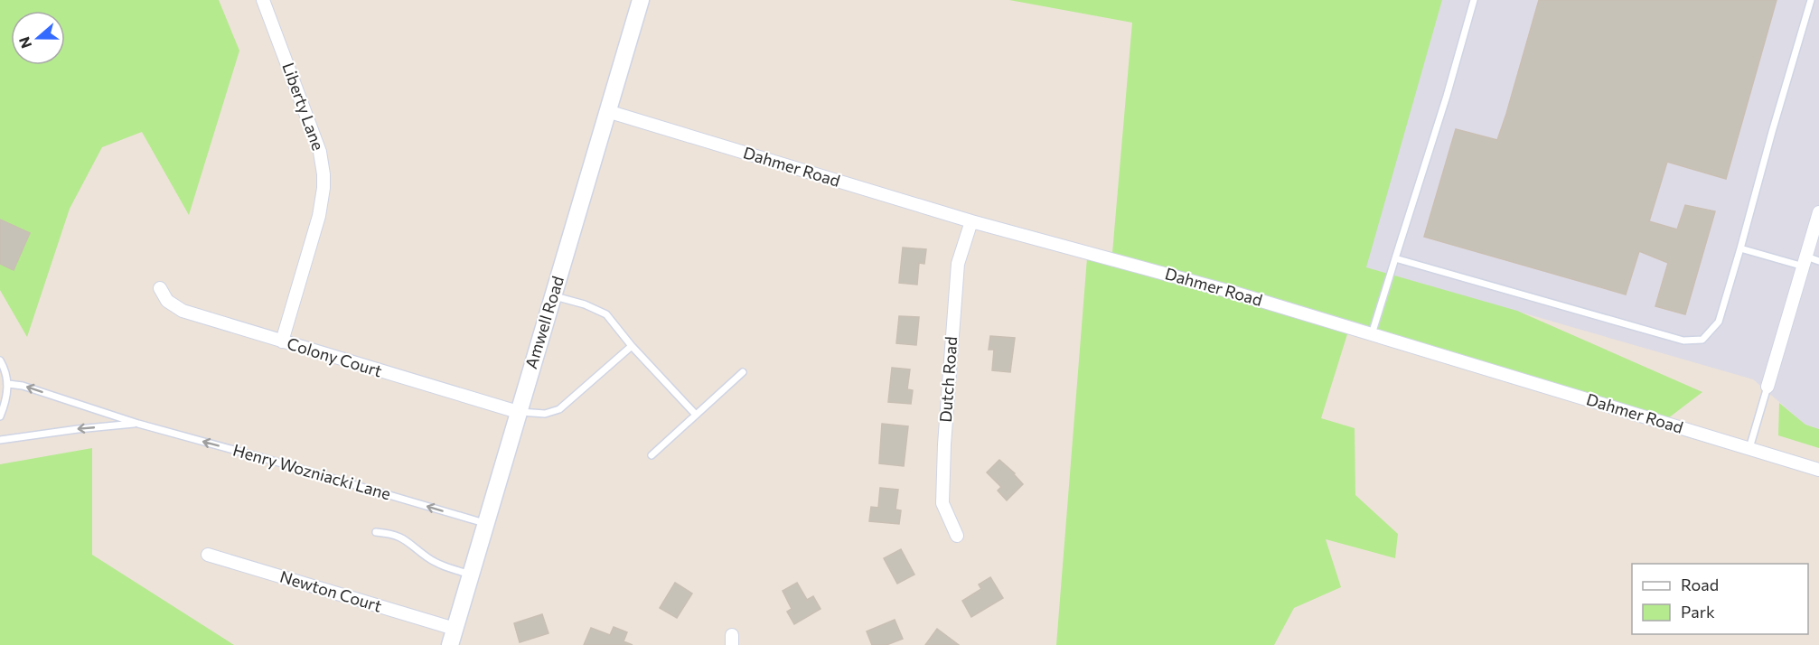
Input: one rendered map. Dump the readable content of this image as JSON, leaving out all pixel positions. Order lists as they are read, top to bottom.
{
  "streets": {
    "main road": ["Amwell Road"],
    "street": [
      "Liberty Lane",
      "Dahmer Road",
      "Colony Court",
      "Dutch Road",
      "Newton Court"
    ],
    "lane": ["Henry Wozniacki Lane"]
  },
  "crossings": [
    ["Liberty Lane", "Colony Court"],
    ["Dahmer Road", "Amwell Road"],
    ["Dahmer Road", "Dutch Road"],
    ["Amwell Road", "Colony Court"],
    ["Amwell Road", "Henry Wozniacki Lane"],
    ["Amwell Road", "Newton Court"]
  ],
  "legend": ["Road", "Park"],
  "north": "left"
}
